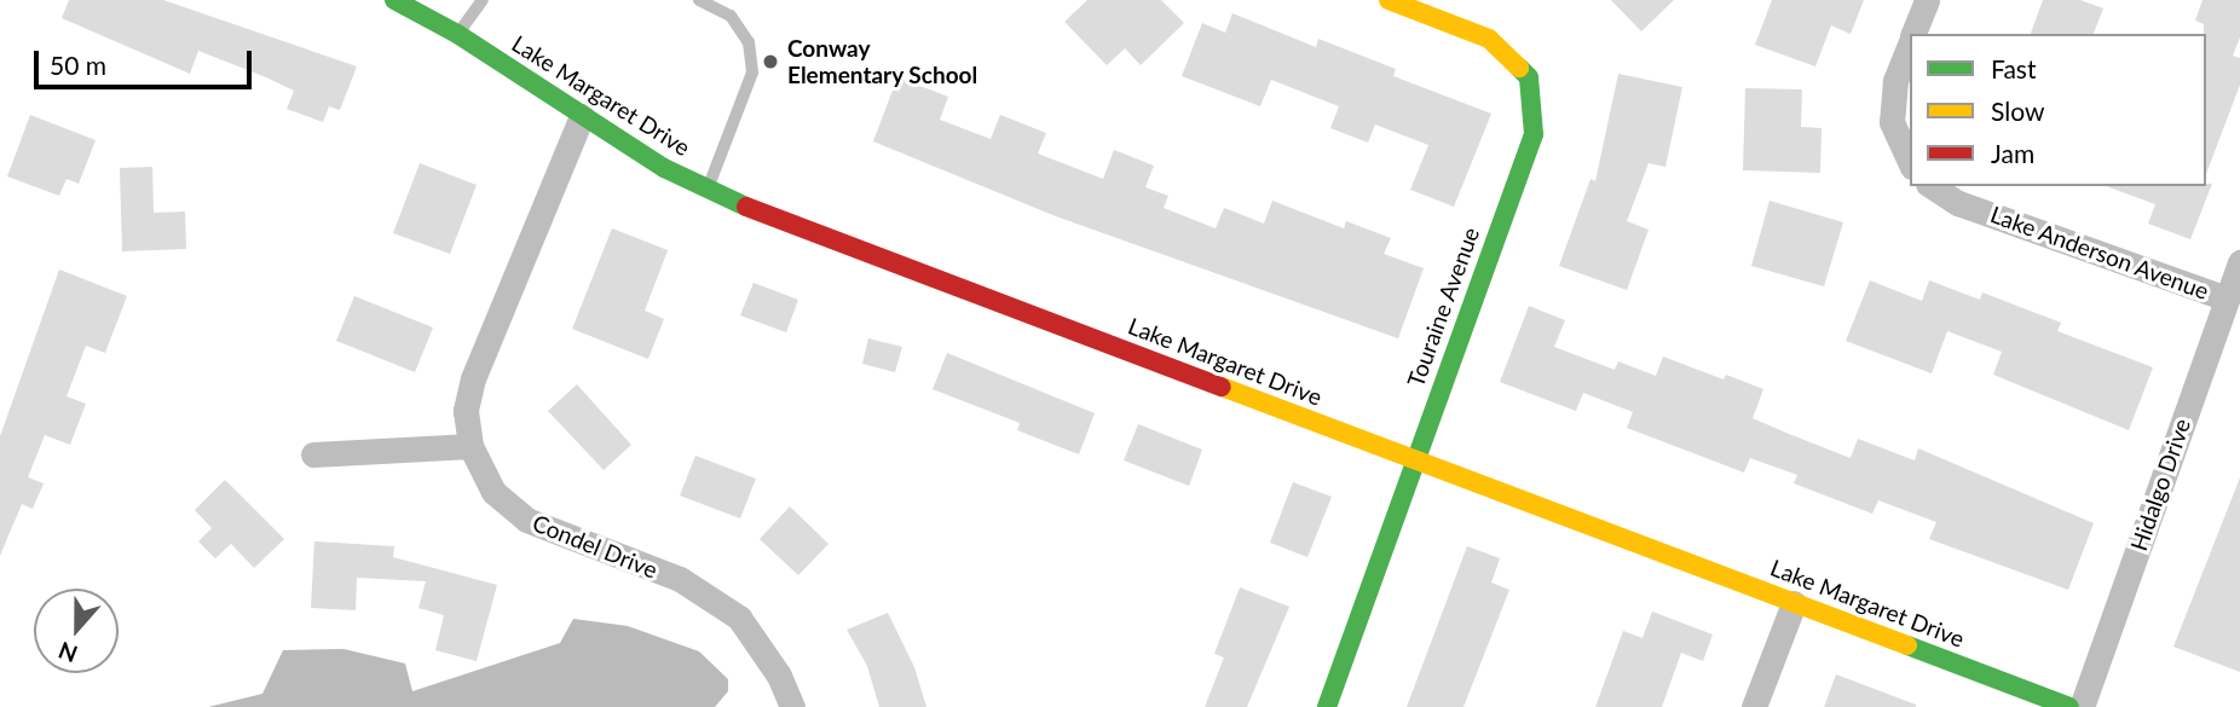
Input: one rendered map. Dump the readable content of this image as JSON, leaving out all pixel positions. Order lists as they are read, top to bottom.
{
  "streets": {
    "street": [
      "Lake Margaret Drive",
      "Lake Anderson Avenue",
      "Touraine Avenue",
      "Hidalgo Drive",
      "Condel Drive"
    ]
  },
  "crossings": [
    ["Lake Margaret Drive", "Touraine Avenue"],
    ["Lake Margaret Drive", "Condel Drive"],
    ["Lake Anderson Avenue", "Hidalgo Drive"]
  ],
  "places": ["Conway Elementary School"],
  "legend": ["Fast", "Slow", "Jam"],
  "scale_bar": "50 m",
  "north": "bottom"
}
